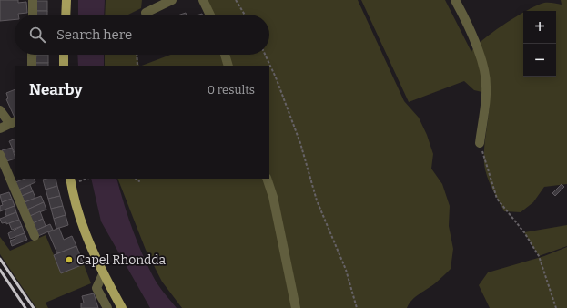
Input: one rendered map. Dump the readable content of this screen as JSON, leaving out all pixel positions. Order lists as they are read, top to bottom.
{
  "places": ["Capel Rhondda"],
  "page": {
    "map_buttons": ["+", "−"],
    "search": "Search here",
    "heading": ["Nearby", "0 results"]
  }
}
